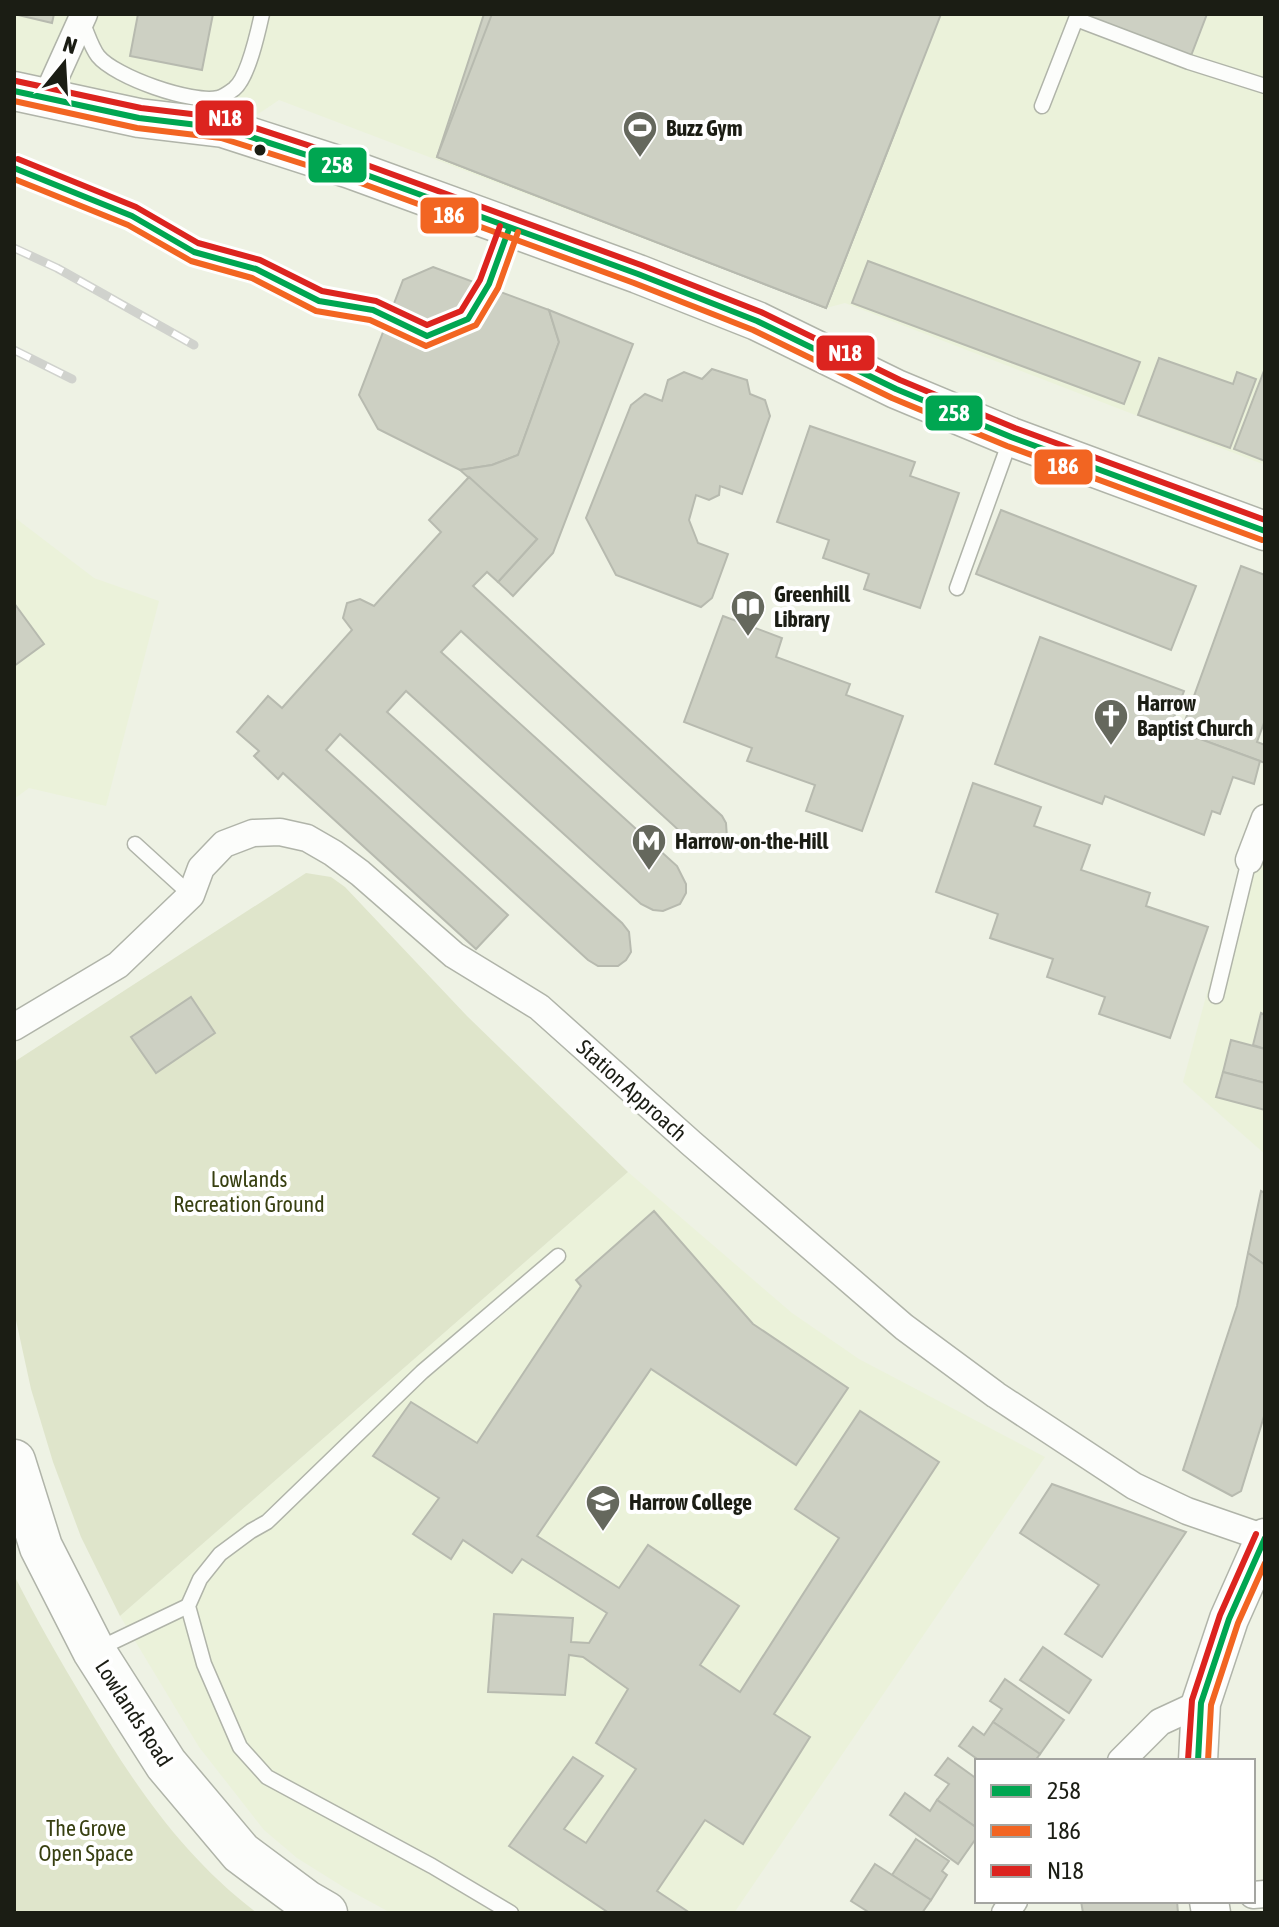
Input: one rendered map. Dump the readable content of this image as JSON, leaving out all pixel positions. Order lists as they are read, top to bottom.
{
  "streets": {
    "main road": ["Lowlands Road"],
    "street": ["Station Approach"]
  },
  "parks": ["Lowlands Recreation Ground", "The Grove Open Space"],
  "places": {
    "sports": ["Buzz Gym"],
    "library": ["Greenhill Library"],
    "church": ["Harrow Baptist Church"],
    "metro station": ["Harrow-on-the-Hill"],
    "school or university": ["Harrow College"]
  },
  "lines": ["transit line N18", "transit line 258", "transit line 186"],
  "legend": ["258", "186", "N18"],
  "north": "top"
}
